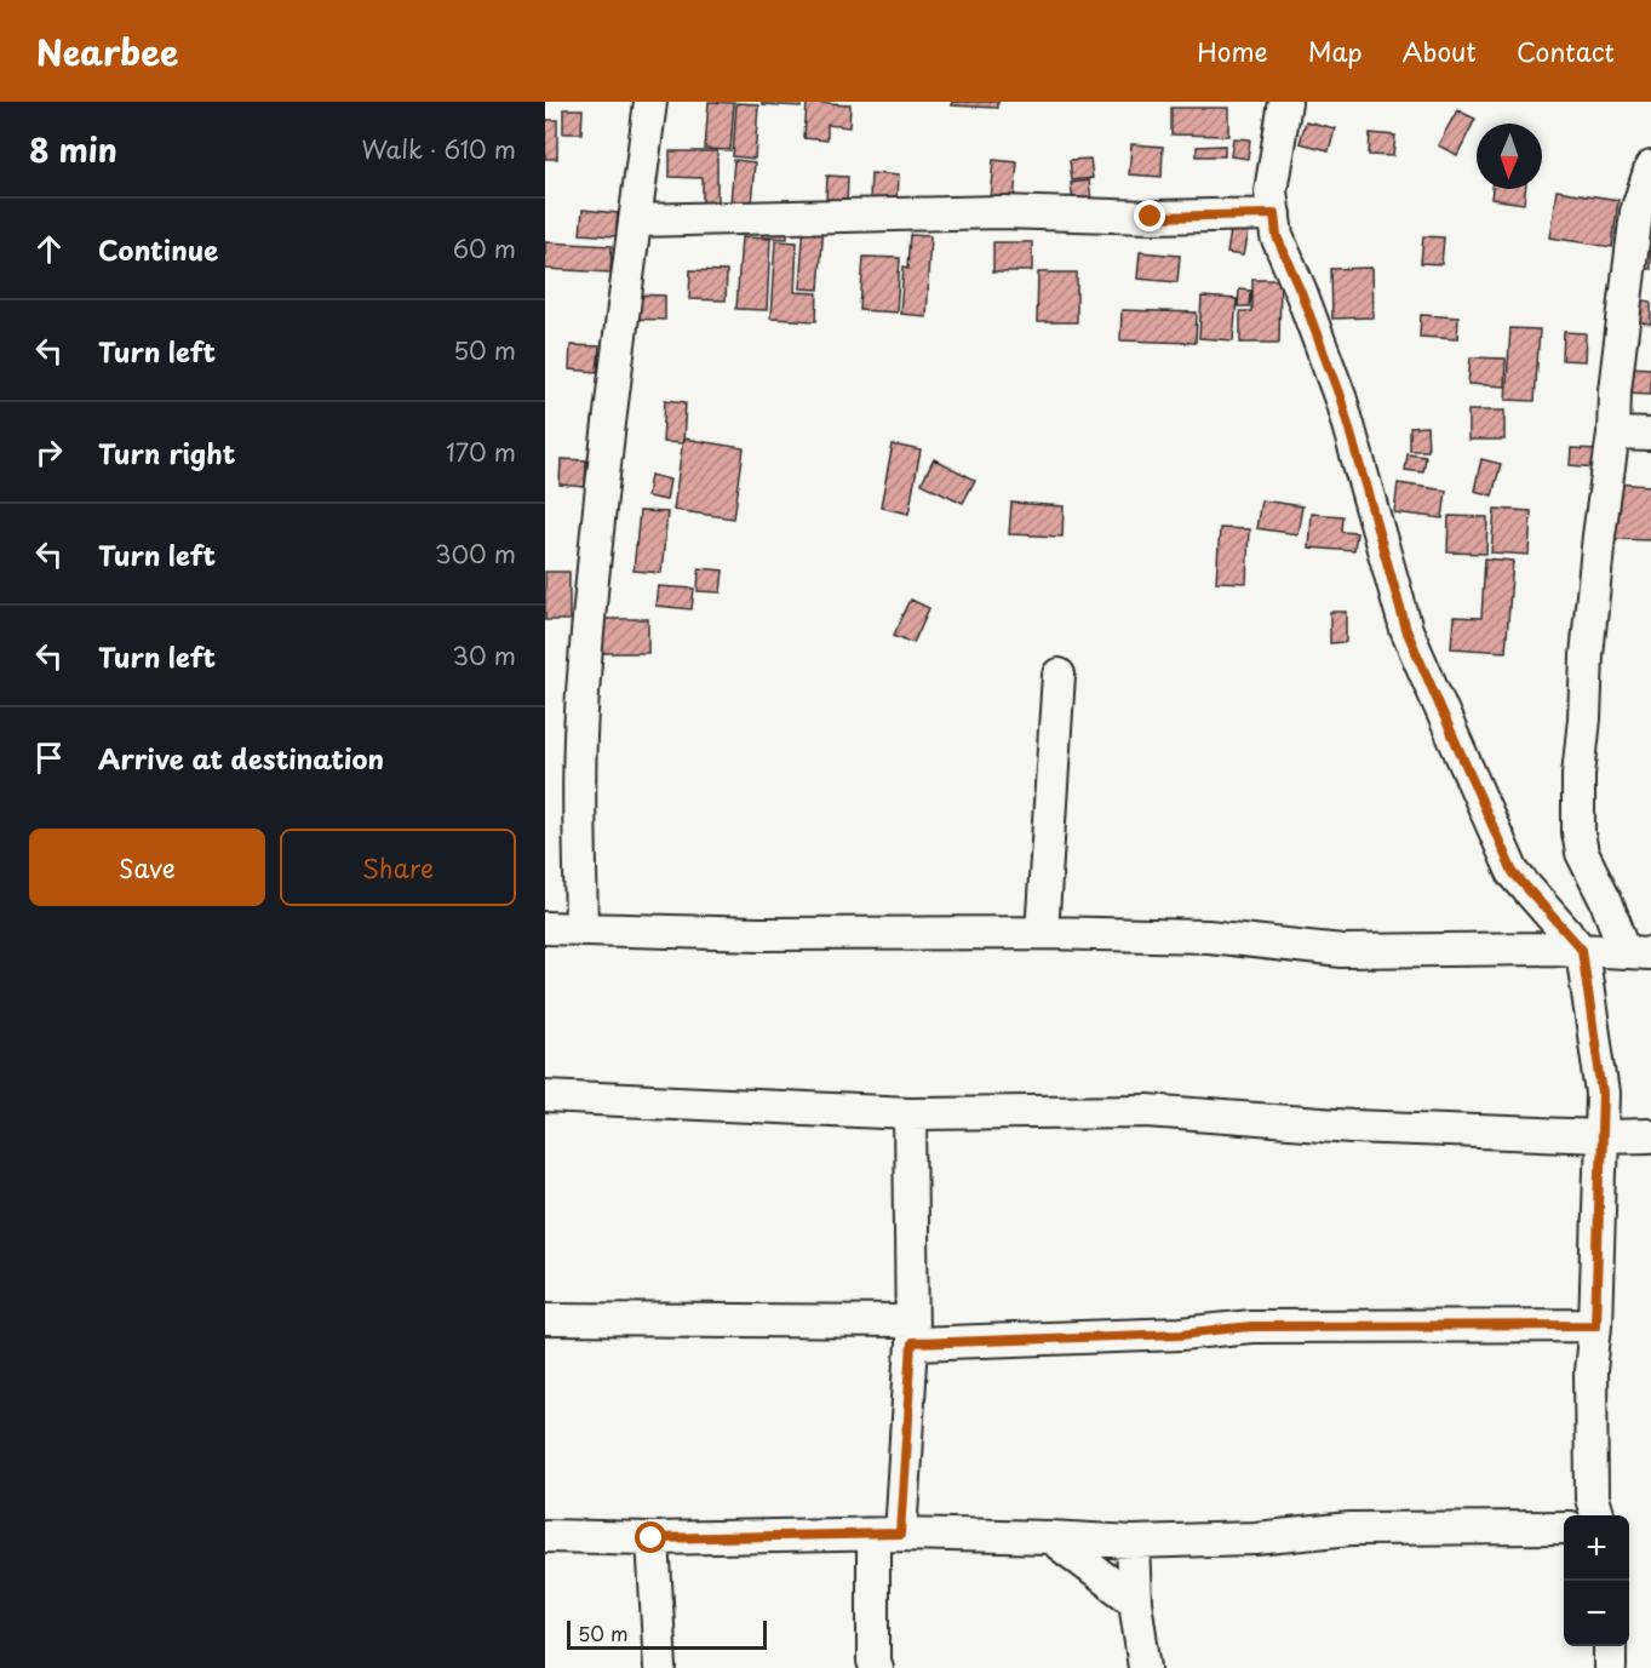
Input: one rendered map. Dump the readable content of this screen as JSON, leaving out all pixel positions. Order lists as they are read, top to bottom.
{
  "scale_bar": "50 m",
  "north": "bottom",
  "page": {
    "header": "Nearbee",
    "nav": [
      "Home",
      "Map",
      "About",
      "Contact"
    ],
    "heading": ["8 min", "Walk · 610 m"],
    "list": [
      ["Continue", "60 m"],
      ["Turn left", "50 m"],
      ["Turn right", "170 m"],
      ["Turn left", "300 m"],
      ["Turn left", "30 m"],
      "Arrive at destination"
    ],
    "buttons": ["Save", "Share"],
    "map_buttons": ["+", "−"],
    "scale": "50 m"
  }
}
